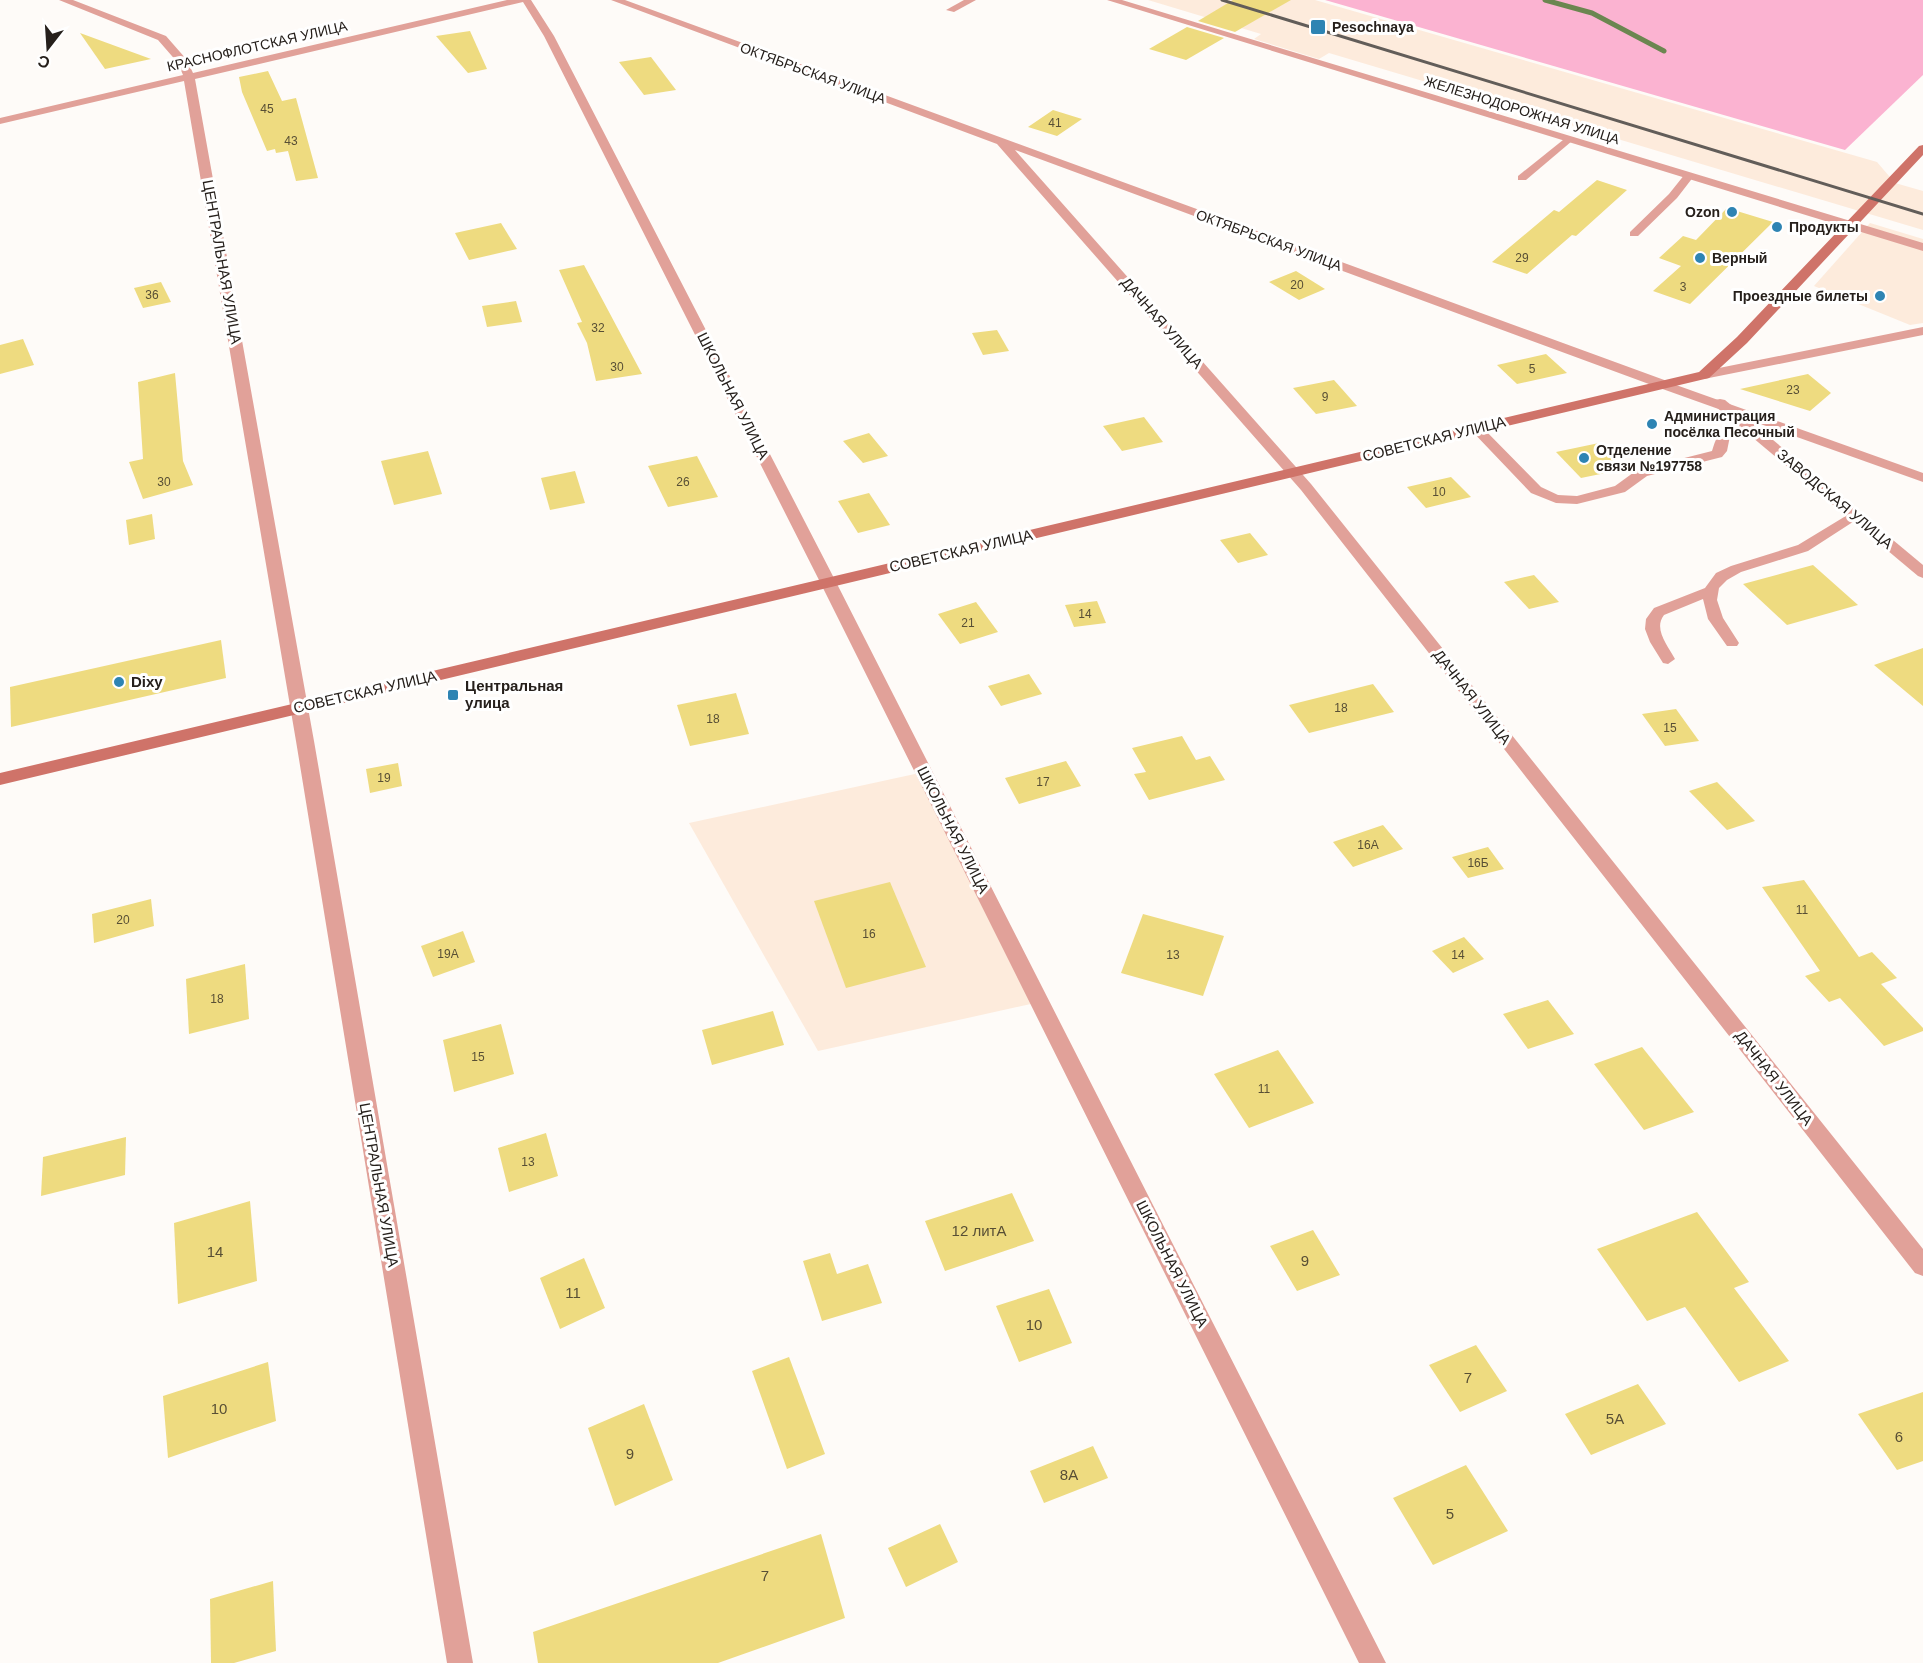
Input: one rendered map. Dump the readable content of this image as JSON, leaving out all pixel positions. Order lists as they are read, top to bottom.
{
  "streets": {
    "main road": ["СОВЕТСКАЯ УЛИЦА"],
    "street": [
      "КРАСНОФЛОТСКАЯ УЛИЦА",
      "ОКТЯБРЬСКАЯ УЛИЦА",
      "ЖЕЛЕЗНОДОРОЖНАЯ УЛИЦА",
      "ЦЕНТРАЛЬНАЯ УЛИЦА",
      "ДАЧНАЯ УЛИЦА",
      "ШКОЛЬНАЯ УЛИЦА",
      "ЗАВОДСКАЯ УЛИЦА"
    ]
  },
  "crossings": [
    ["КРАСНОФЛОТСКАЯ УЛИЦА", "ЦЕНТРАЛЬНАЯ УЛИЦА"],
    ["ОКТЯБРЬСКАЯ УЛИЦА", "ДАЧНАЯ УЛИЦА"],
    ["ОКТЯБРЬСКАЯ УЛИЦА", "СОВЕТСКАЯ УЛИЦА"],
    ["ОКТЯБРЬСКАЯ УЛИЦА", "ЗАВОДСКАЯ УЛИЦА"],
    ["ЦЕНТРАЛЬНАЯ УЛИЦА", "СОВЕТСКАЯ УЛИЦА"],
    ["ДАЧНАЯ УЛИЦА", "СОВЕТСКАЯ УЛИЦА"],
    ["ШКОЛЬНАЯ УЛИЦА", "СОВЕТСКАЯ УЛИЦА"]
  ],
  "places": {
    "transit": ["Pesochnaya", "Центральная улица"],
    "other": [
      "Ozon",
      "Продукты",
      "Верный",
      "Проездные билеты",
      "Администрация посёлка Песочный",
      "Отделение связи №197758",
      "Dixy"
    ]
  },
  "house_numbers": [
    "45",
    "41",
    "43",
    "29",
    "20",
    "3",
    "36",
    "32",
    "30",
    "5",
    "23",
    "9",
    "30",
    "26",
    "10",
    "14",
    "21",
    "18",
    "18",
    "15",
    "19",
    "17",
    "16А",
    "16Б",
    "11",
    "20",
    "16",
    "19А",
    "13",
    "14",
    "18",
    "15",
    "11",
    "13",
    "12 литА",
    "14",
    "9",
    "11",
    "10",
    "7",
    "10",
    "5А",
    "6",
    "9",
    "8А",
    "5",
    "7"
  ],
  "north": "bottom"
}
